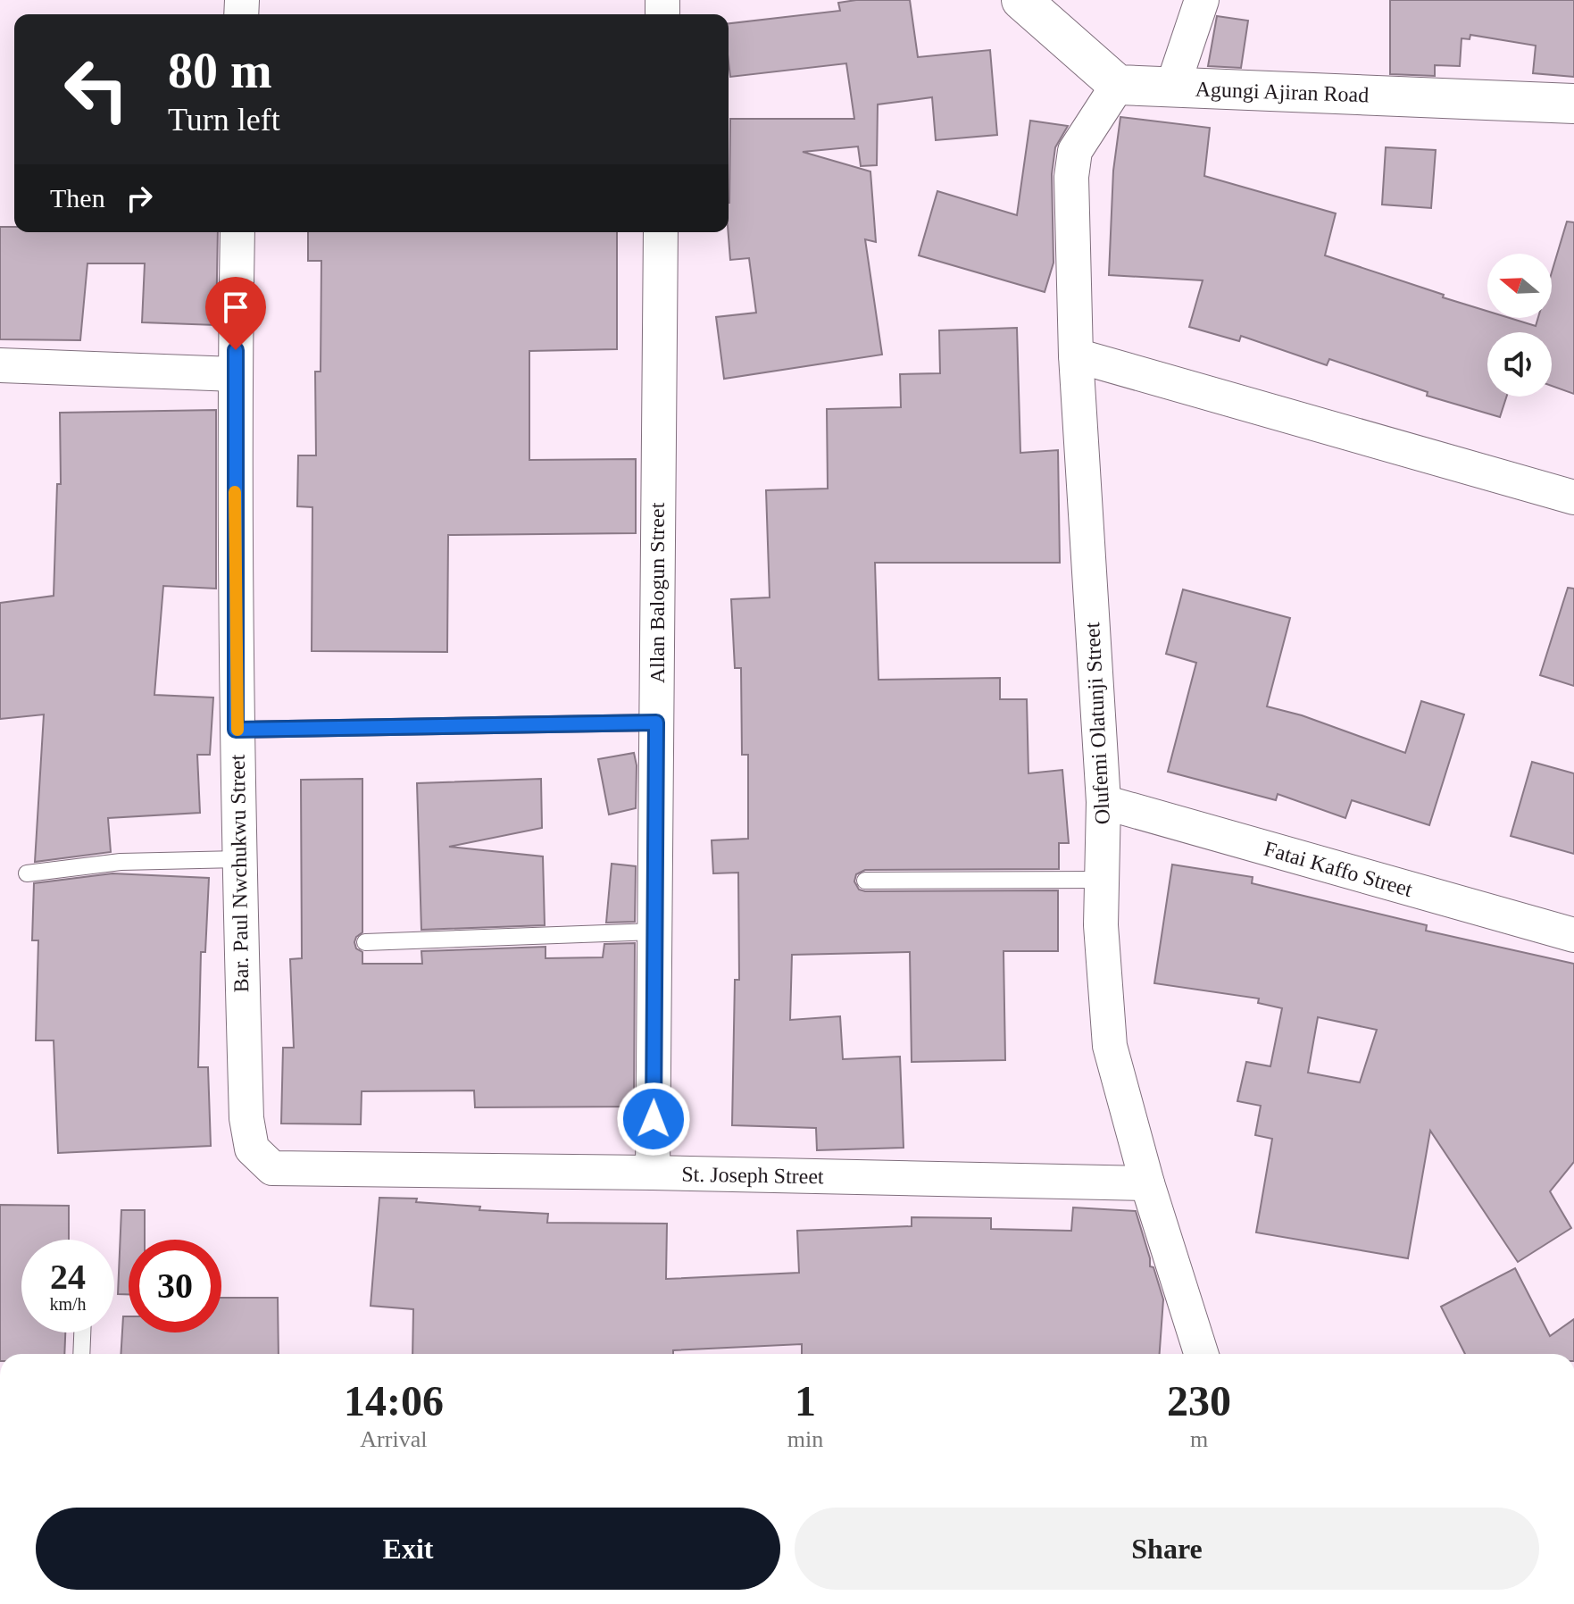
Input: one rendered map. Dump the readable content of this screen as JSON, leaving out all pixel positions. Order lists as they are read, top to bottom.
{
  "streets": {
    "street": [
      "Agungi Ajiran Road",
      "Allan Balogun Street",
      "Olufemi Olatunji Street",
      "Fatai Kaffo Street",
      "Bar. Paul Nwchukwu Street",
      "St. Joseph Street"
    ]
  },
  "crossings": [
    ["Agungi Ajiran Road", "Olufemi Olatunji Street"],
    ["Allan Balogun Street", "St. Joseph Street"],
    ["Olufemi Olatunji Street", "Fatai Kaffo Street"],
    ["Olufemi Olatunji Street", "St. Joseph Street"],
    ["Bar. Paul Nwchukwu Street", "St. Joseph Street"]
  ],
  "north": "left",
  "page": {
    "turn": ["80 m", "Turn left"],
    "then": "Then",
    "speed": "24 km/h",
    "limit": "30",
    "eta": [
      "14:06",
      "Arrival",
      "1",
      "min",
      "230",
      "m"
    ],
    "buttons": ["Exit", "Share"]
  }
}
